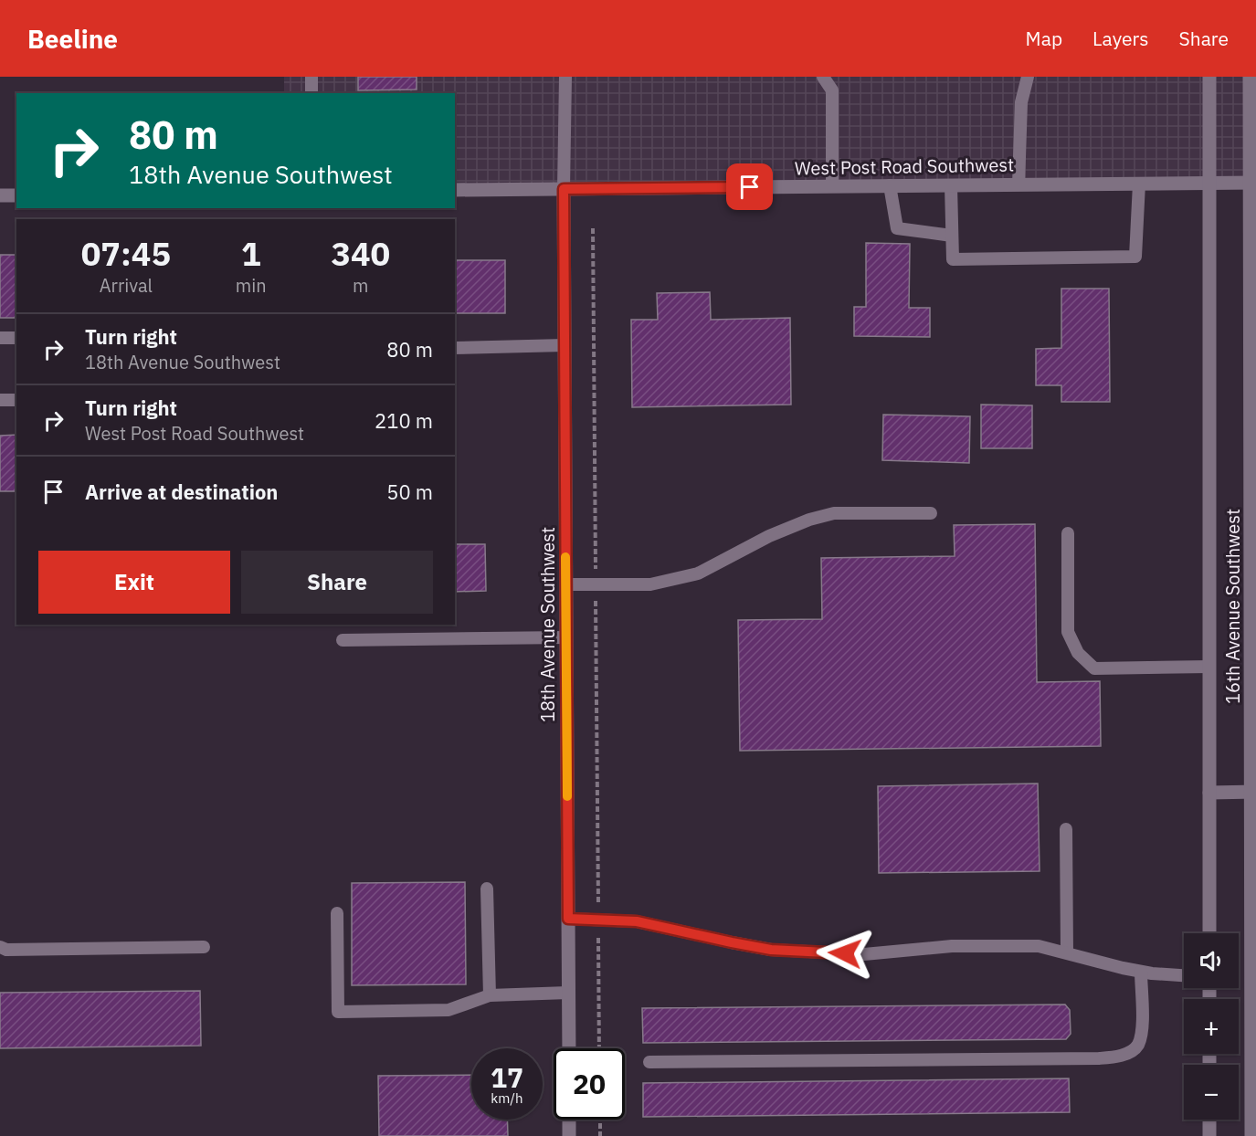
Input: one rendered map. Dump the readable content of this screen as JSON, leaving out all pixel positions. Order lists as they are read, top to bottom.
{
  "streets": {
    "main road": ["West Post Road Southwest", "16th Avenue Southwest", "18th Avenue Southwest"]
  },
  "crossings": [
    ["West Post Road Southwest", "16th Avenue Southwest"],
    ["West Post Road Southwest", "18th Avenue Southwest"]
  ],
  "page": {
    "header": "Beeline",
    "nav": ["Map", "Layers", "Share"],
    "turn": ["80 m", "18th Avenue Southwest"],
    "eta": [
      "07:45",
      "Arrival",
      "1",
      "min",
      "340",
      "m"
    ],
    "list": [
      {
        "name": "Turn right",
        "note": "18th Avenue Southwest",
        "value": "80 m"
      },
      {
        "name": "Turn right",
        "note": "West Post Road Southwest",
        "value": "210 m"
      },
      {
        "name": "Arrive at destination",
        "value": "50 m"
      }
    ],
    "buttons": ["Exit", "Share"],
    "map_buttons": ["+", "−"],
    "speed": "17 km/h",
    "limit": "20"
  }
}
